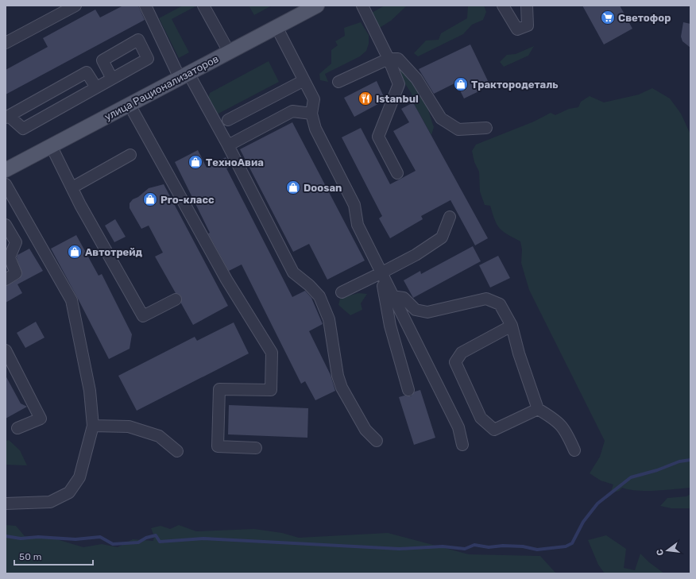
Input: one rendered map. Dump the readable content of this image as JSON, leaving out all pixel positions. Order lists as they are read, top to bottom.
{
  "streets": {
    "main road": ["улица Рационализаторов"]
  },
  "places": {
    "supermarket": ["Светофор"],
    "shop": [
      "Трактородеталь",
      "ТехноАвиа",
      "Doosan",
      "Pro-класс",
      "Автотрейд"
    ],
    "restaurant": ["Istanbul"]
  },
  "scale_bar": "50 m",
  "north": "left"
}
